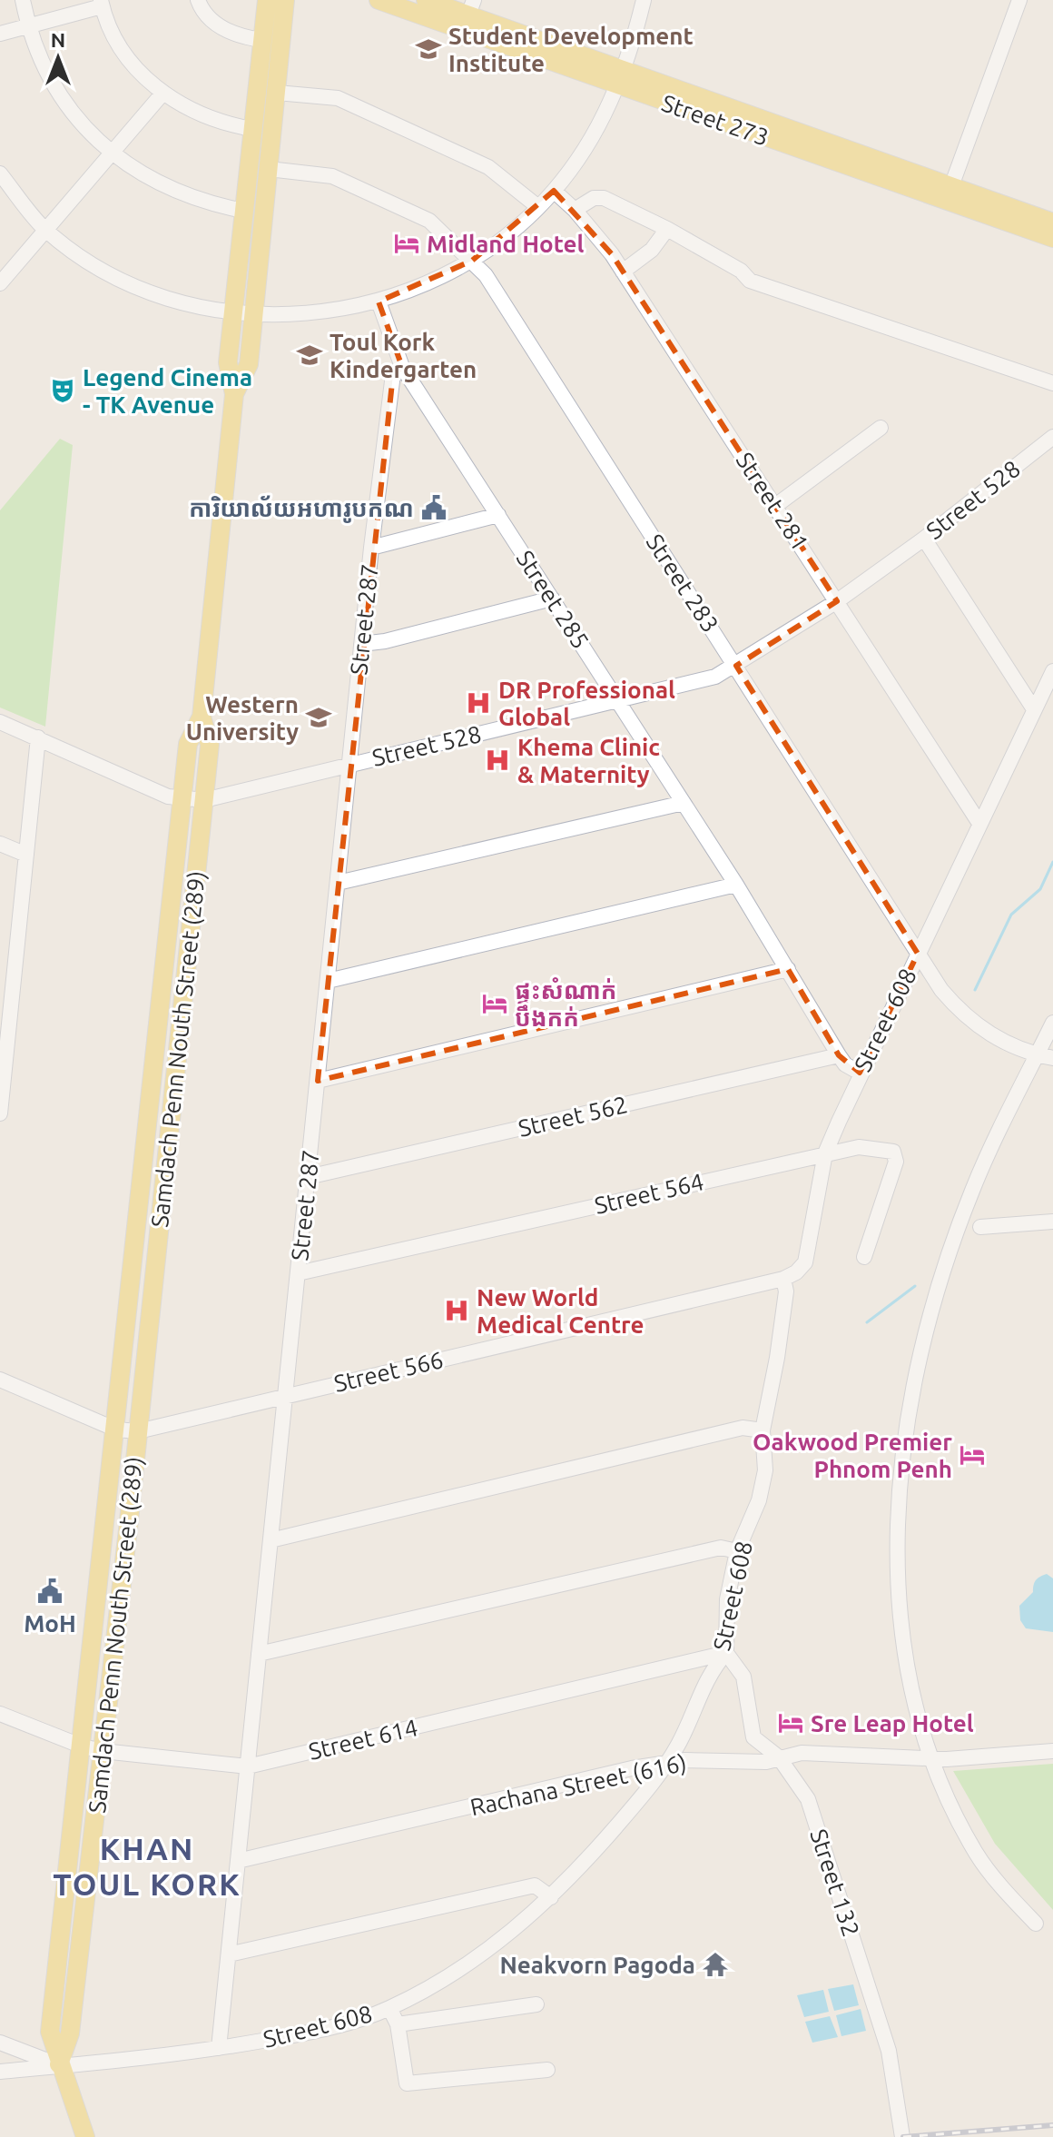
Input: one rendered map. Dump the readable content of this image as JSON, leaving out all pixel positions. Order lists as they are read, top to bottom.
{
  "streets": {
    "main road": ["Street 273", "Samdach Penn Nouth Street (289)"],
    "street": [
      "Street 528",
      "Street 281",
      "Street 283",
      "Street 285",
      "Street 287",
      "Street 608",
      "Street 562",
      "Street 564",
      "Street 566",
      "Street 614",
      "Rachana Street (616)",
      "Street 132"
    ]
  },
  "crossings": [
    ["Street 528", "Street 281"],
    ["Street 528", "Street 283"],
    ["Street 528", "Street 285"],
    ["Street 528", "Street 287"],
    ["Street 528", "Samdach Penn Nouth Street (289)"],
    ["Street 281", "Street 608"],
    ["Street 283", "Street 608"],
    ["Street 283", "Samdach Penn Nouth Street (289)"],
    ["Street 285", "Street 287"],
    ["Street 285", "Street 608"],
    ["Street 285", "Street 562"],
    ["Street 287", "Street 608"],
    ["Street 287", "Street 562"],
    ["Street 287", "Street 564"],
    ["Street 287", "Street 566"],
    ["Street 287", "Street 614"],
    ["Street 287", "Rachana Street (616)"],
    ["Street 608", "Samdach Penn Nouth Street (289)"],
    ["Street 608", "Street 564"],
    ["Street 608", "Street 566"],
    ["Street 608", "Street 614"],
    ["Street 608", "Rachana Street (616)"],
    ["Street 608", "Street 132"],
    ["Samdach Penn Nouth Street (289)", "Street 566"],
    ["Samdach Penn Nouth Street (289)", "Street 614"],
    ["Street 614", "Street 132"],
    ["Rachana Street (616)", "Street 132"]
  ],
  "districts": ["KHAN TOUL KORK"],
  "places": {
    "school or university": ["Student Development Institute", "Toul Kork Kindergarten", "Western University"],
    "hotel": [
      "Midland Hotel",
      "ផ្ទះសំណាក់ បឹងកក់",
      "Oakwood Premier Phnom Penh",
      "Sre Leap Hotel"
    ],
    "theatre": ["Legend Cinema - TK Avenue"],
    "public building": ["ការិយាល័យអហារូបកណ", "MoH"],
    "hospital": ["DR Professional Global", "Khema Clinic & Maternity", "New World Medical Centre"],
    "temple": ["Neakvorn Pagoda"]
  },
  "north": "top"
}
